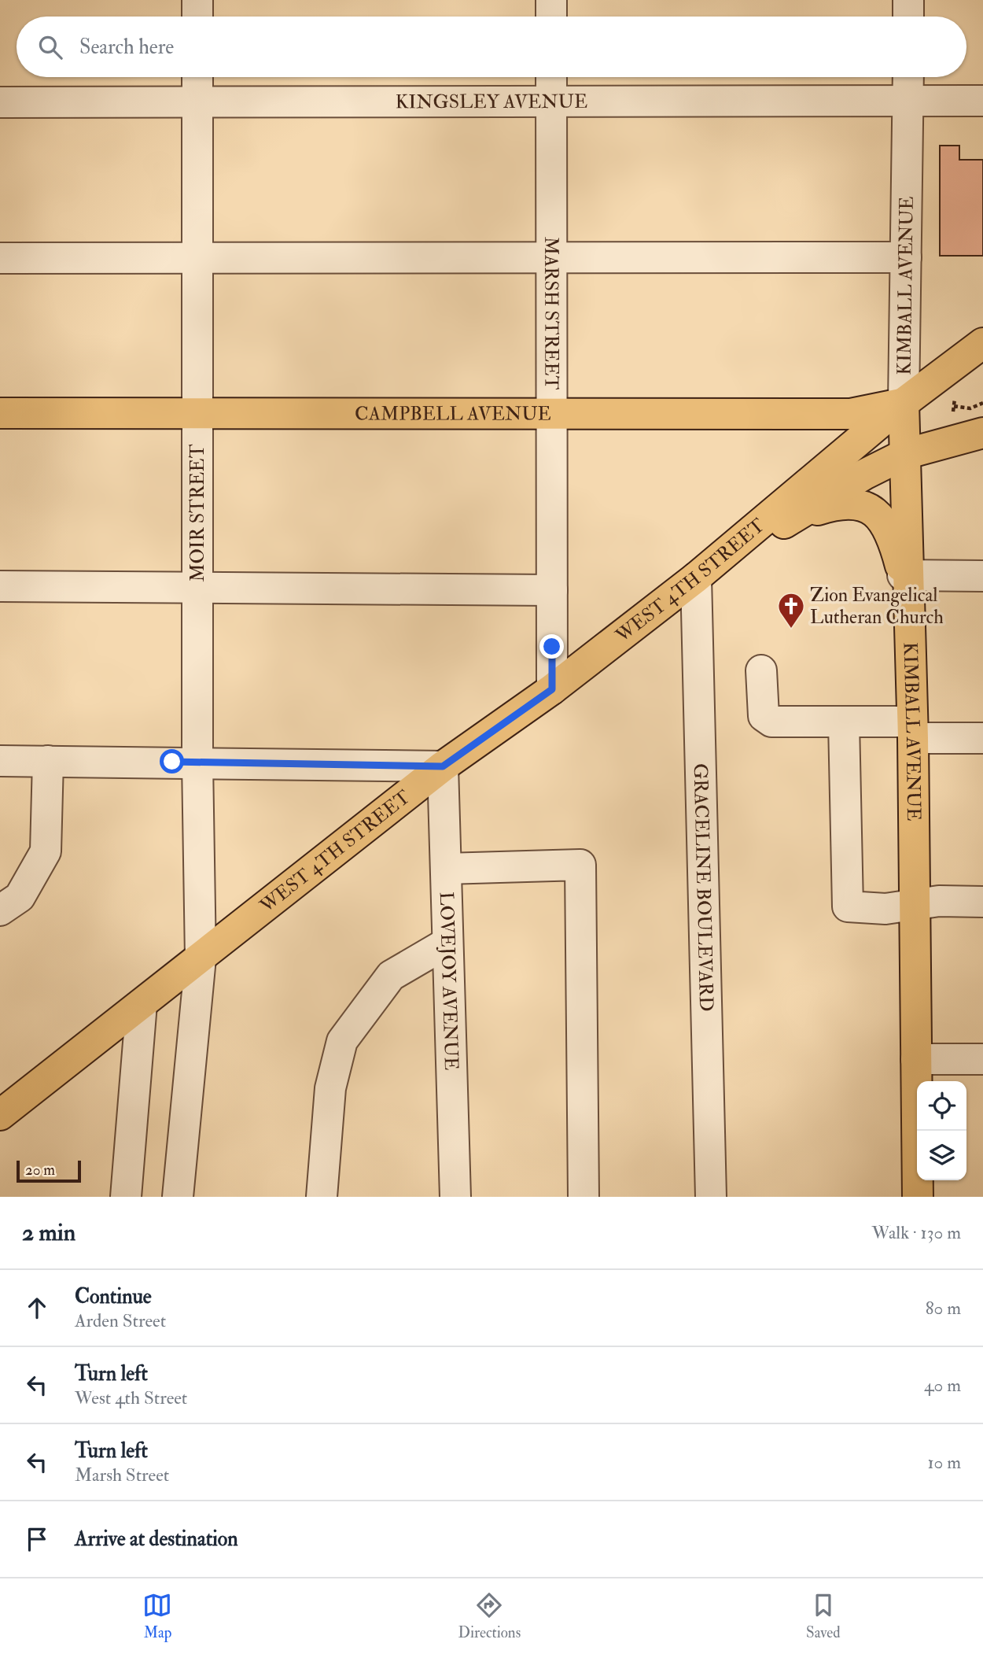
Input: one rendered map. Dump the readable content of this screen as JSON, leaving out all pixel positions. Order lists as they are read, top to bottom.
{
  "streets": {
    "main road": ["KIMBALL AVENUE", "CAMPBELL AVENUE", "WEST 4TH STREET"],
    "street": [
      "KINGSLEY AVENUE",
      "MARSH STREET",
      "MOIR STREET",
      "GRACELINE BOULEVARD",
      "LOVEJOY AVENUE"
    ]
  },
  "crossings": [
    ["KINGSLEY AVENUE", "KIMBALL AVENUE"],
    ["KINGSLEY AVENUE", "MARSH STREET"],
    ["KINGSLEY AVENUE", "MOIR STREET"],
    ["KIMBALL AVENUE", "CAMPBELL AVENUE"],
    ["KIMBALL AVENUE", "WEST 4TH STREET"],
    ["MARSH STREET", "CAMPBELL AVENUE"],
    ["MARSH STREET", "WEST 4TH STREET"],
    ["CAMPBELL AVENUE", "MOIR STREET"],
    ["CAMPBELL AVENUE", "WEST 4TH STREET"],
    ["MOIR STREET", "WEST 4TH STREET"],
    ["WEST 4TH STREET", "GRACELINE BOULEVARD"],
    ["WEST 4TH STREET", "LOVEJOY AVENUE"]
  ],
  "places": {
    "church": ["Zion Evangelical Lutheran Church"]
  },
  "scale_bar": "20 m",
  "page": {
    "search": "Search here",
    "scale": "20 m",
    "heading": ["2 min", "Walk · 130 m"],
    "list": [
      ["Continue", "Arden Street", "80 m"],
      ["Turn left", "West 4th Street", "40 m"],
      ["Turn left", "Marsh Street", "10 m"],
      "Arrive at destination"
    ],
    "nav": ["Map", "Directions", "Saved"]
  }
}
